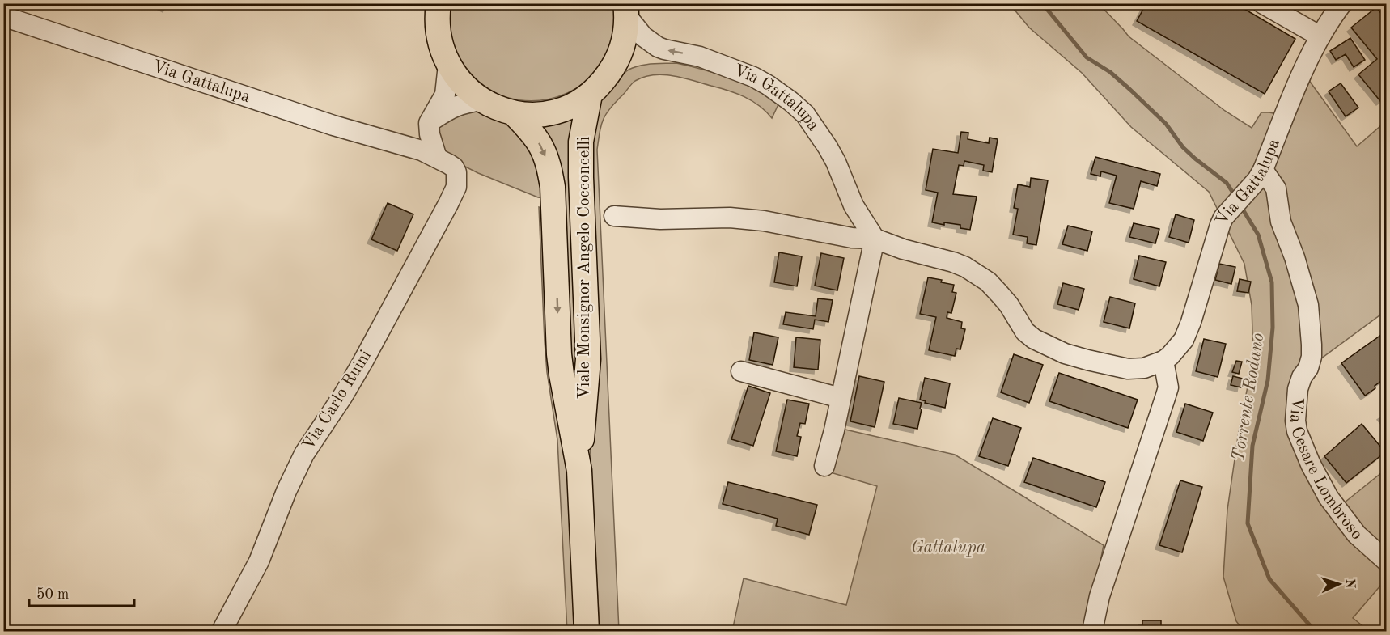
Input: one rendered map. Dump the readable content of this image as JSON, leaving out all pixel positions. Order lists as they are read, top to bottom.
{
  "streets": {
    "main road": ["Viale Monsignor Angelo Cocconcelli"],
    "street": ["Via Gattalupa", "Via Carlo Ruini", "Via Cesare Lombroso"]
  },
  "crossings": [
    ["Via Gattalupa", "Via Carlo Ruini"],
    ["Via Gattalupa", "Via Cesare Lombroso"]
  ],
  "water": ["Torrente Rodano"],
  "parks": ["Gattalupa"],
  "scale_bar": "50 m",
  "north": "right"
}
